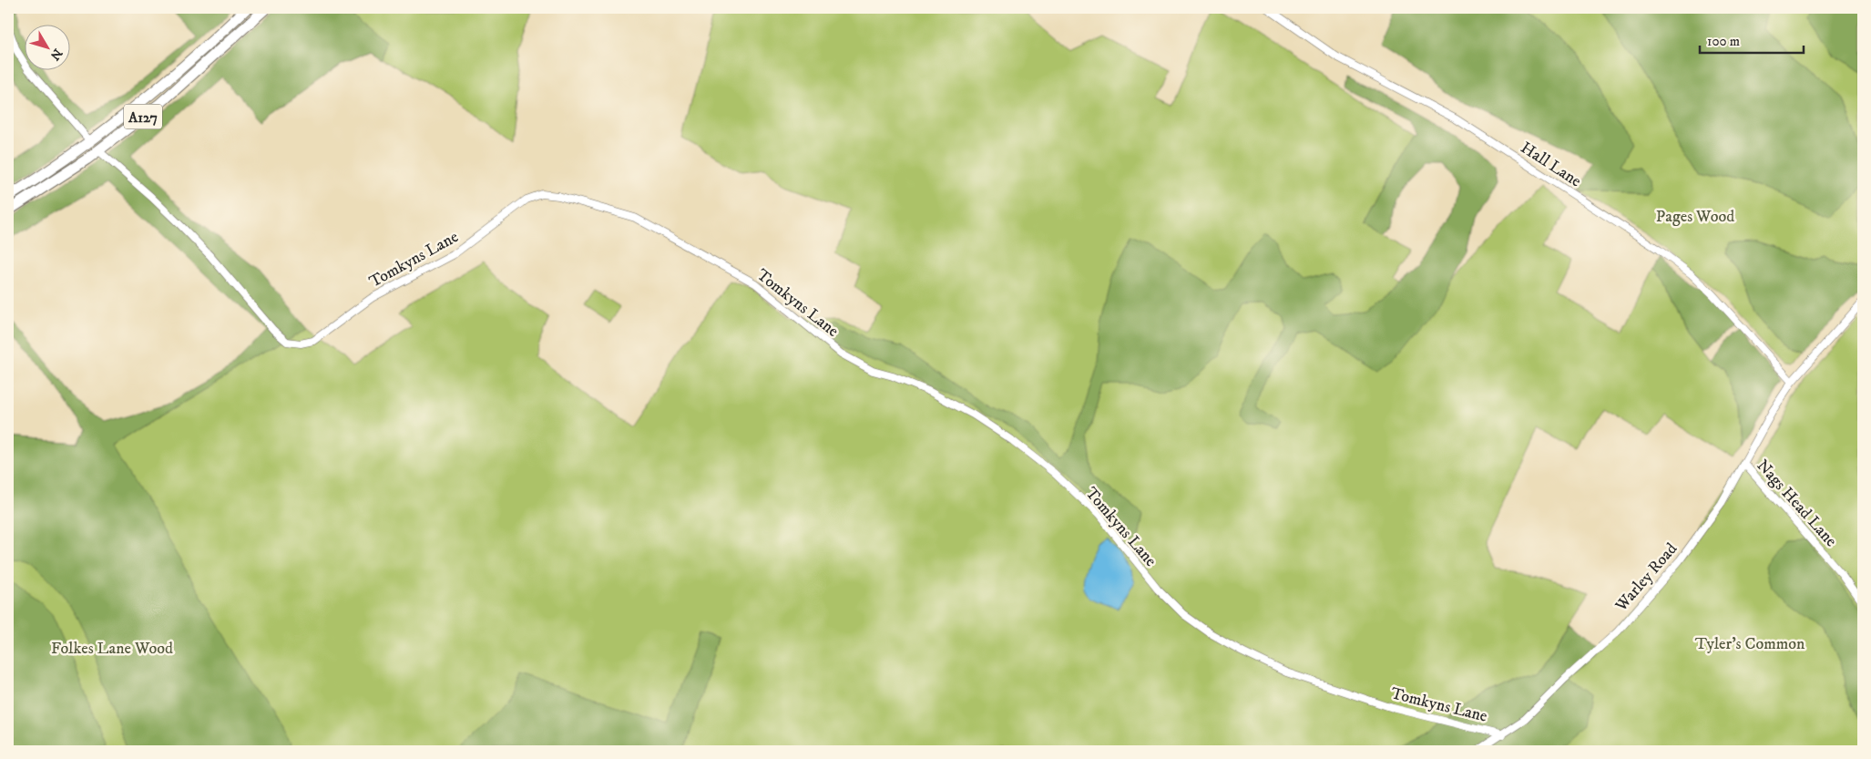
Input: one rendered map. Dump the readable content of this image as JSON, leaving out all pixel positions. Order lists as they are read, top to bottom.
{
  "streets": {
    "highway": ["A127"],
    "street": [
      "Hall Lane",
      "Tomkyns Lane",
      "Nags Head Lane",
      "Warley Road"
    ]
  },
  "crossings": [
    ["A127", "Tomkyns Lane"],
    ["Hall Lane", "Warley Road"],
    ["Tomkyns Lane", "Warley Road"],
    ["Nags Head Lane", "Warley Road"]
  ],
  "parks": ["Pages Wood", "Tyler's Common", "Folkes Lane Wood"],
  "scale_bar": "100 m",
  "north": "bottom right"
}
